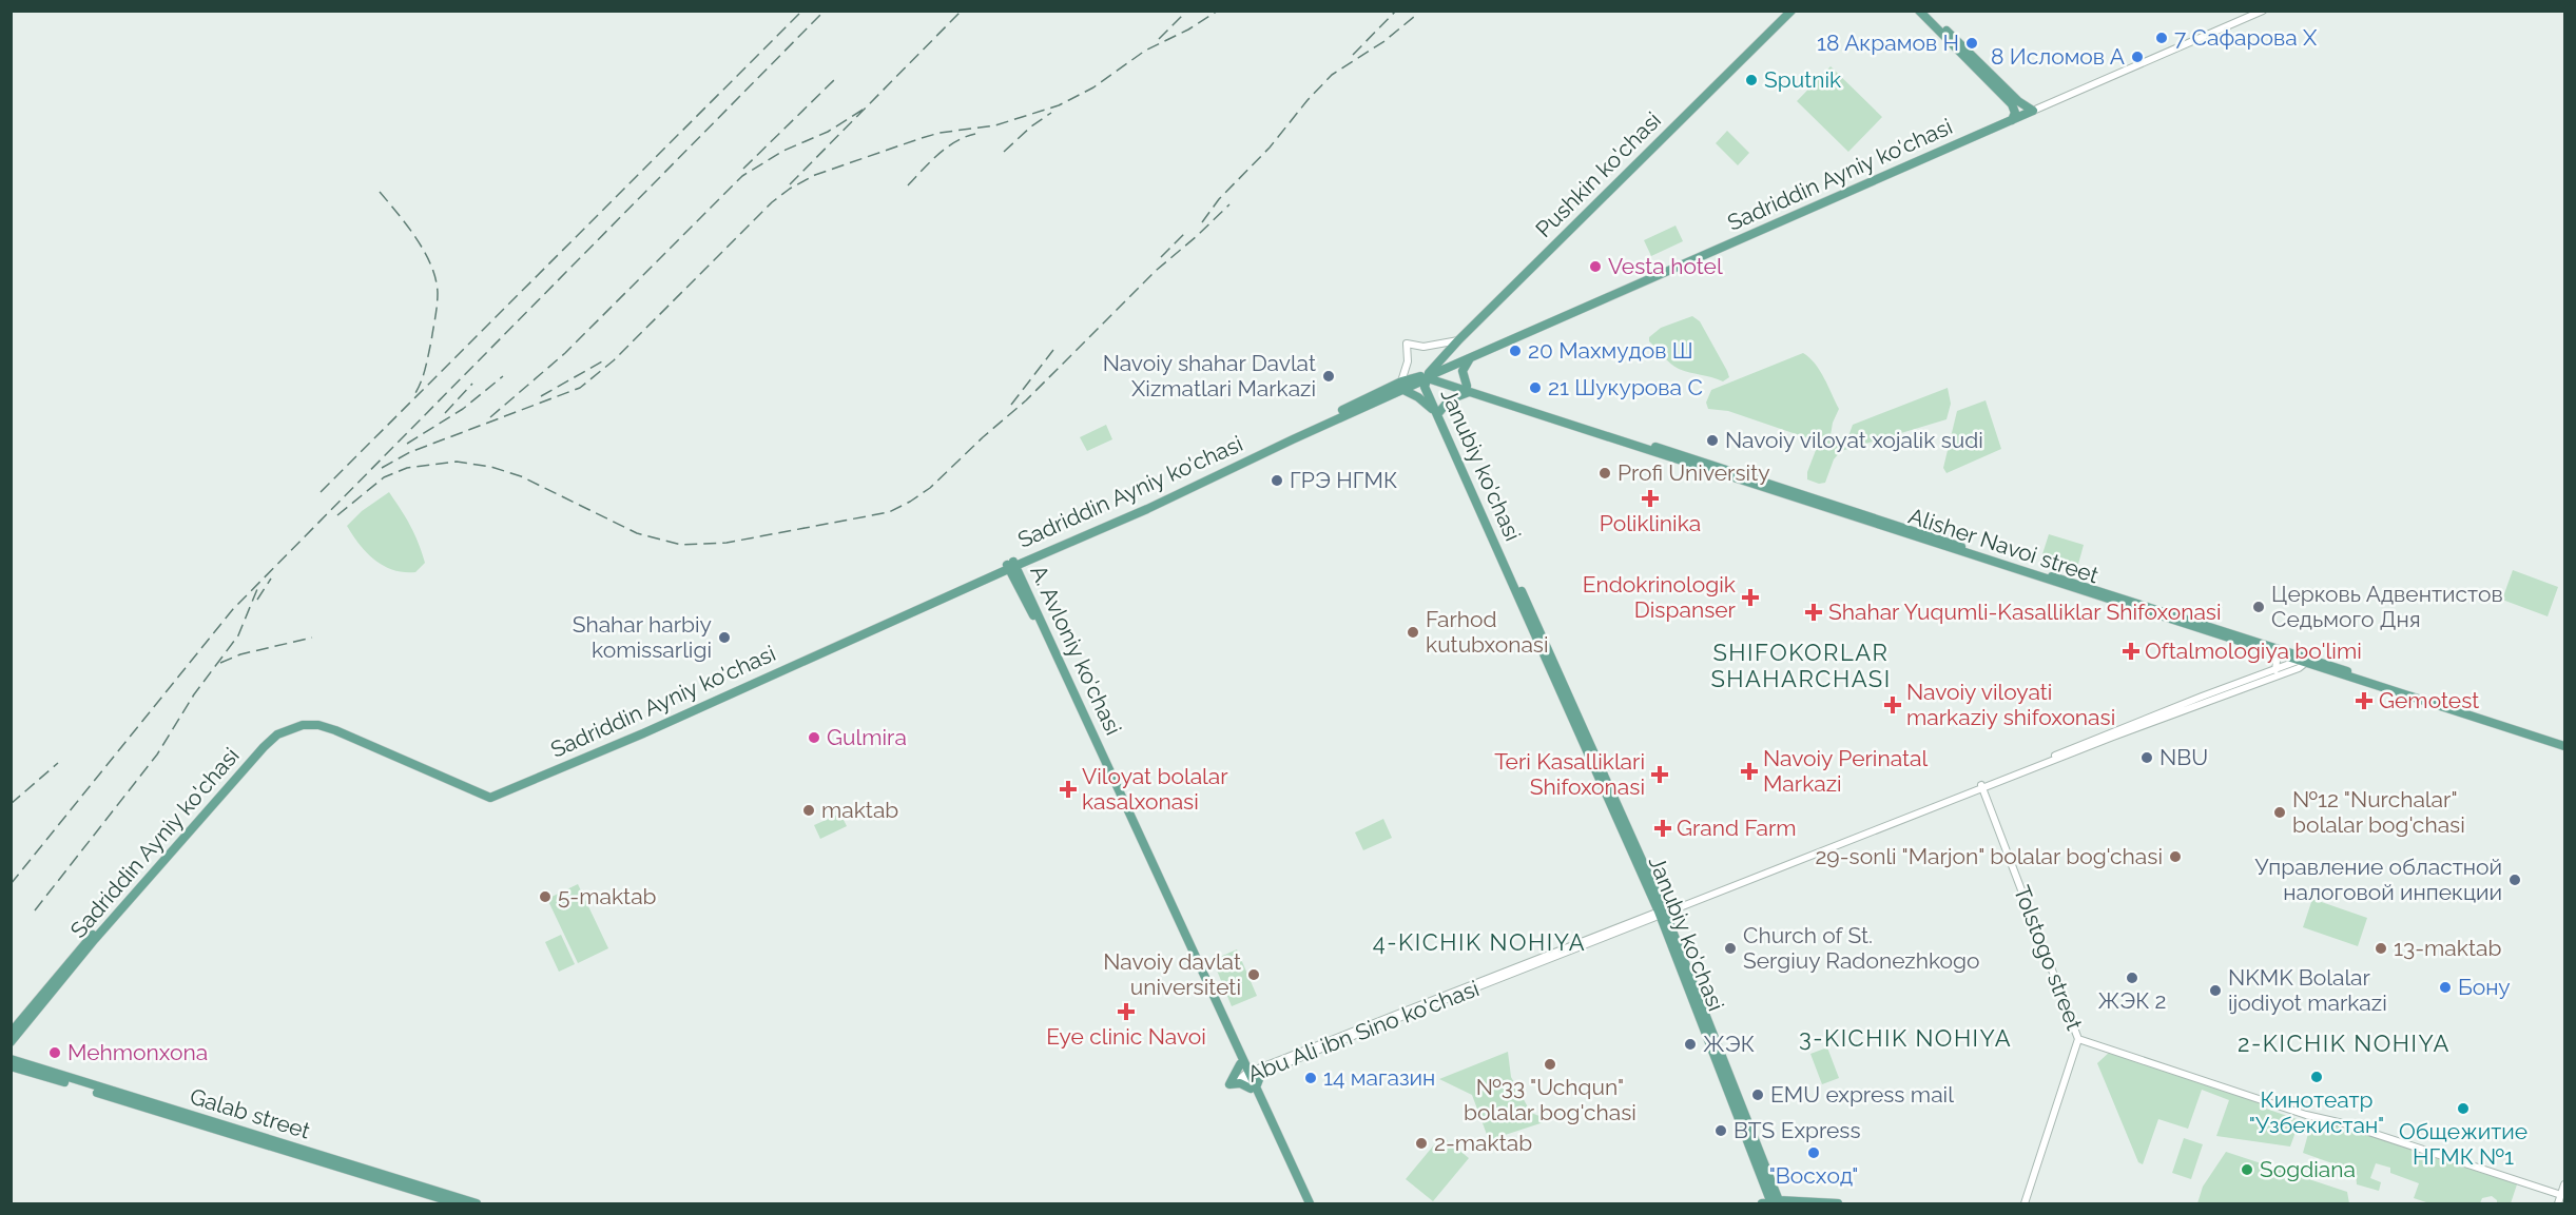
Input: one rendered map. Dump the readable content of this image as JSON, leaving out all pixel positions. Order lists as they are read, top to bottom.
{
  "streets": {
    "main road": [
      "Pushkin ko'chasi",
      "Sadriddin Ayniy ko'chasi",
      "Janubiy ko'chasi",
      "Alisher Navoi street",
      "A. Avloniy ko'chasi",
      "Galab street"
    ],
    "street": ["Tolstogo street", "Abu Ali ibn Sino ko'chasi"]
  },
  "crossings": [
    ["Pushkin ko'chasi", "Sadriddin Ayniy ko'chasi"],
    ["Pushkin ko'chasi", "Janubiy ko'chasi"],
    ["Pushkin ko'chasi", "Alisher Navoi street"],
    ["Sadriddin Ayniy ko'chasi", "Janubiy ko'chasi"],
    ["Sadriddin Ayniy ko'chasi", "Alisher Navoi street"],
    ["Sadriddin Ayniy ko'chasi", "A. Avloniy ko'chasi"],
    ["Janubiy ko'chasi", "Alisher Navoi street"],
    ["Janubiy ko'chasi", "Abu Ali ibn Sino ko'chasi"],
    ["Alisher Navoi street", "Abu Ali ibn Sino ko'chasi"],
    ["A. Avloniy ko'chasi", "Abu Ali ibn Sino ko'chasi"],
    ["Tolstogo street", "Abu Ali ibn Sino ko'chasi"]
  ],
  "districts": [
    "SHIFOKORLAR SHAHARCHASI",
    "4-KICHIK NOHIYA",
    "3-KICHIK NOHIYA",
    "2-KICHIK NOHIYA"
  ],
  "places": {
    "other": [
      "7 Сафарова Х",
      "18 Акрамов Н",
      "8 Исломов А",
      "Sputnik",
      "Vesta hotel",
      "20 Махмудов Ш",
      "Navoiy shahar Davlat Xizmatlari Markazi",
      "21 Шукурова С",
      "Navoiy viloyat xojalik sudi",
      "Profi University",
      "ГРЭ НГМК",
      "Церковь Адвентистов Седьмого Дня",
      "Farhod kutubxonasi",
      "Shahar harbiy komissarligi",
      "Gulmira",
      "NBU",
      "maktab",
      "№12 \"Nurchalar\" bolalar bog'chasi",
      "29-sonli \"Marjon\" bolalar bog'chasi",
      "Управление областной налоговой инпекции",
      "5-maktab",
      "Church of St. Sergiuy Radonezhkogo",
      "13-maktab",
      "Navoiy davlat universiteti",
      "ЖЭК 2",
      "Бону",
      "NKMK Bolalar ijodiyot markazi",
      "ЖЭК",
      "Mehmonxona",
      "№33 \"Uchqun\" bolalar bog'chasi",
      "Кинотеатр \"Узбекистан\"",
      "14 магазин",
      "EMU express mail",
      "Общежитие НГМК №1",
      "BTS Express",
      "2-maktab",
      "\"Восход\"",
      "Sogdiana"
    ],
    "health": [
      "Poliklinika",
      "Endokrinologik Dispanser",
      "Shahar Yuqumli-Kasalliklar Shifoxonasi",
      "Oftalmologiya bo'limi",
      "Gemotest",
      "Navoiy viloyati markaziy shifoxonasi",
      "Navoiy Perinatal Markazi",
      "Teri Kasalliklari Shifoxonasi",
      "Viloyat bolalar kasalxonasi",
      "Grand Farm",
      "Eye clinic Navoi"
    ]
  }
}
